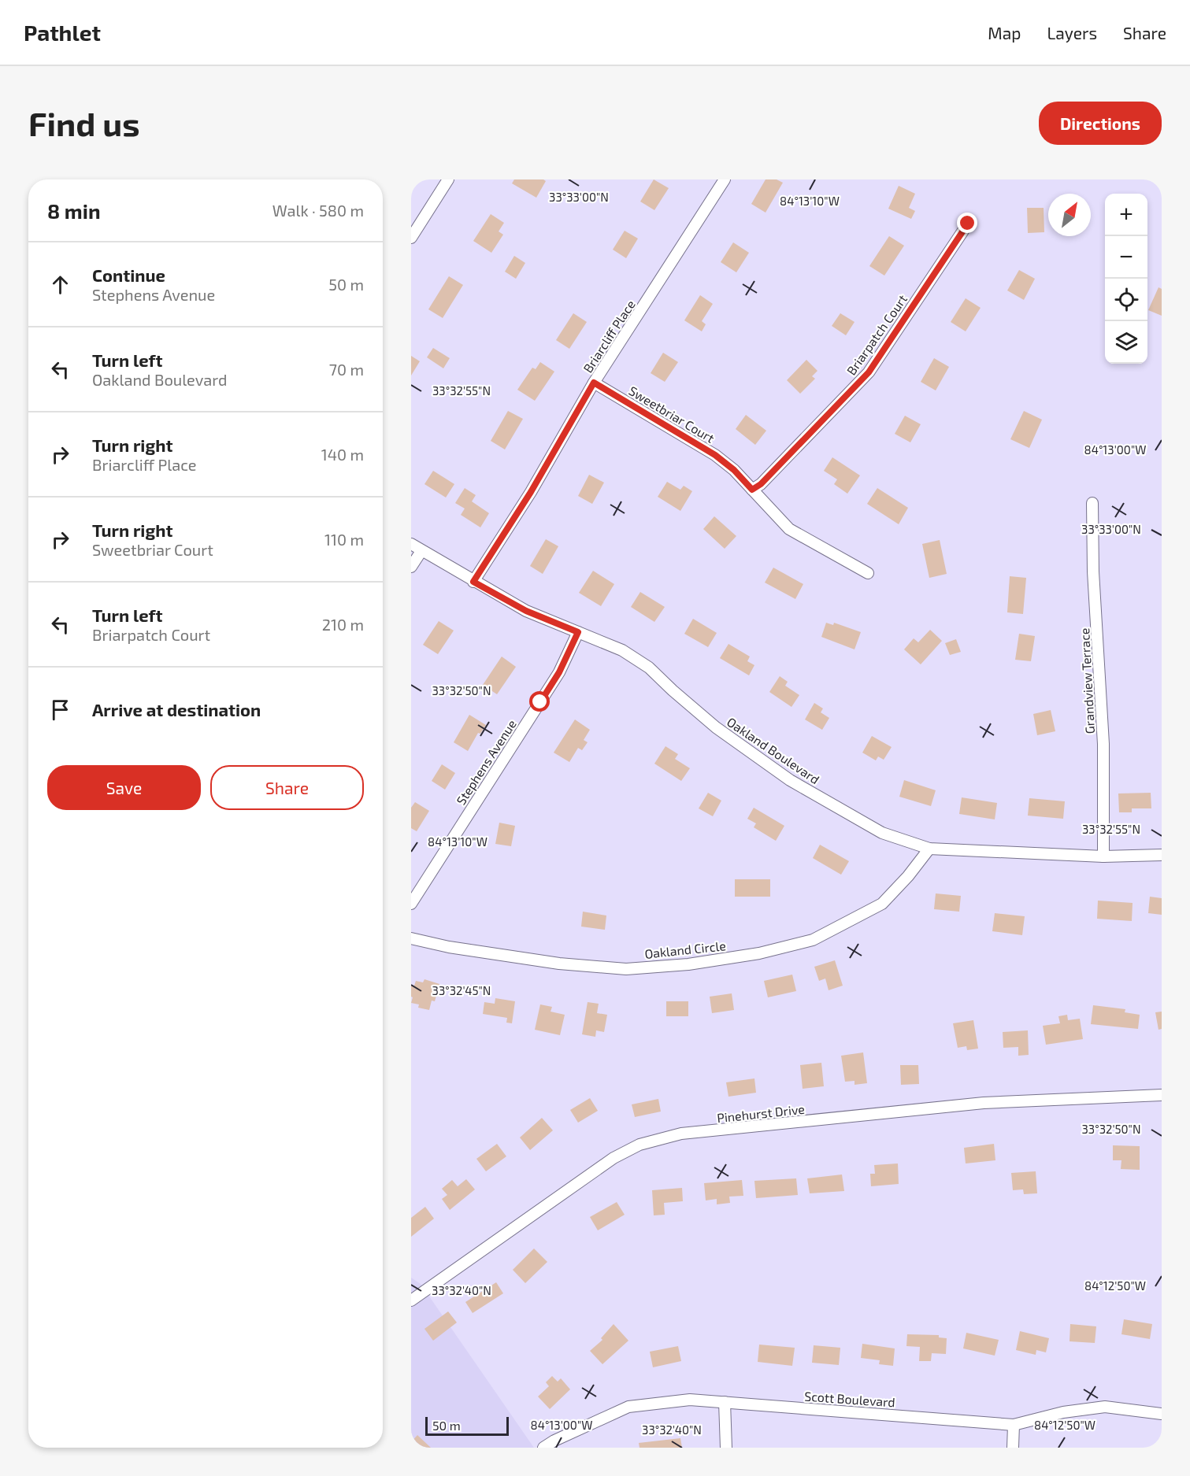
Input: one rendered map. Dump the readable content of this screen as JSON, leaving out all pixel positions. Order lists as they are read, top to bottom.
{
  "streets": {
    "street": [
      "Briarpatch Court",
      "Briarcliff Place",
      "Sweetbriar Court",
      "Grandview Terrace",
      "Oakland Boulevard",
      "Stephens Avenue",
      "Oakland Circle",
      "Pinehurst Drive",
      "Scott Boulevard"
    ]
  },
  "crossings": [
    ["Briarpatch Court", "Sweetbriar Court"],
    ["Briarcliff Place", "Sweetbriar Court"],
    ["Briarcliff Place", "Oakland Boulevard"],
    ["Grandview Terrace", "Oakland Boulevard"],
    ["Oakland Boulevard", "Stephens Avenue"],
    ["Oakland Boulevard", "Oakland Circle"]
  ],
  "scale_bar": "50 m",
  "north": "top right",
  "page": {
    "header": "Pathlet",
    "nav": ["Map", "Layers", "Share"],
    "buttons": [
      "Directions",
      ["Save", "Share"]
    ],
    "title": "Find us",
    "heading": ["8 min", "Walk · 580 m"],
    "map_buttons": ["+", "−"],
    "list": [
      ["Continue", "Stephens Avenue", "50 m"],
      ["Turn left", "Oakland Boulevard", "70 m"],
      ["Turn right", "Briarcliff Place", "140 m"],
      ["Turn right", "Sweetbriar Court", "110 m"],
      ["Turn left", "Briarpatch Court", "210 m"],
      "Arrive at destination"
    ],
    "scale": "50 m"
  },
  "coordinates": [
    "33°33'00\"N",
    "84°13'10\"W",
    "33°32'55\"N",
    "84°13'00\"W",
    "33°32'50\"N",
    "33°32'45\"N",
    "84°12'50\"W",
    "33°32'40\"N"
  ]
}
